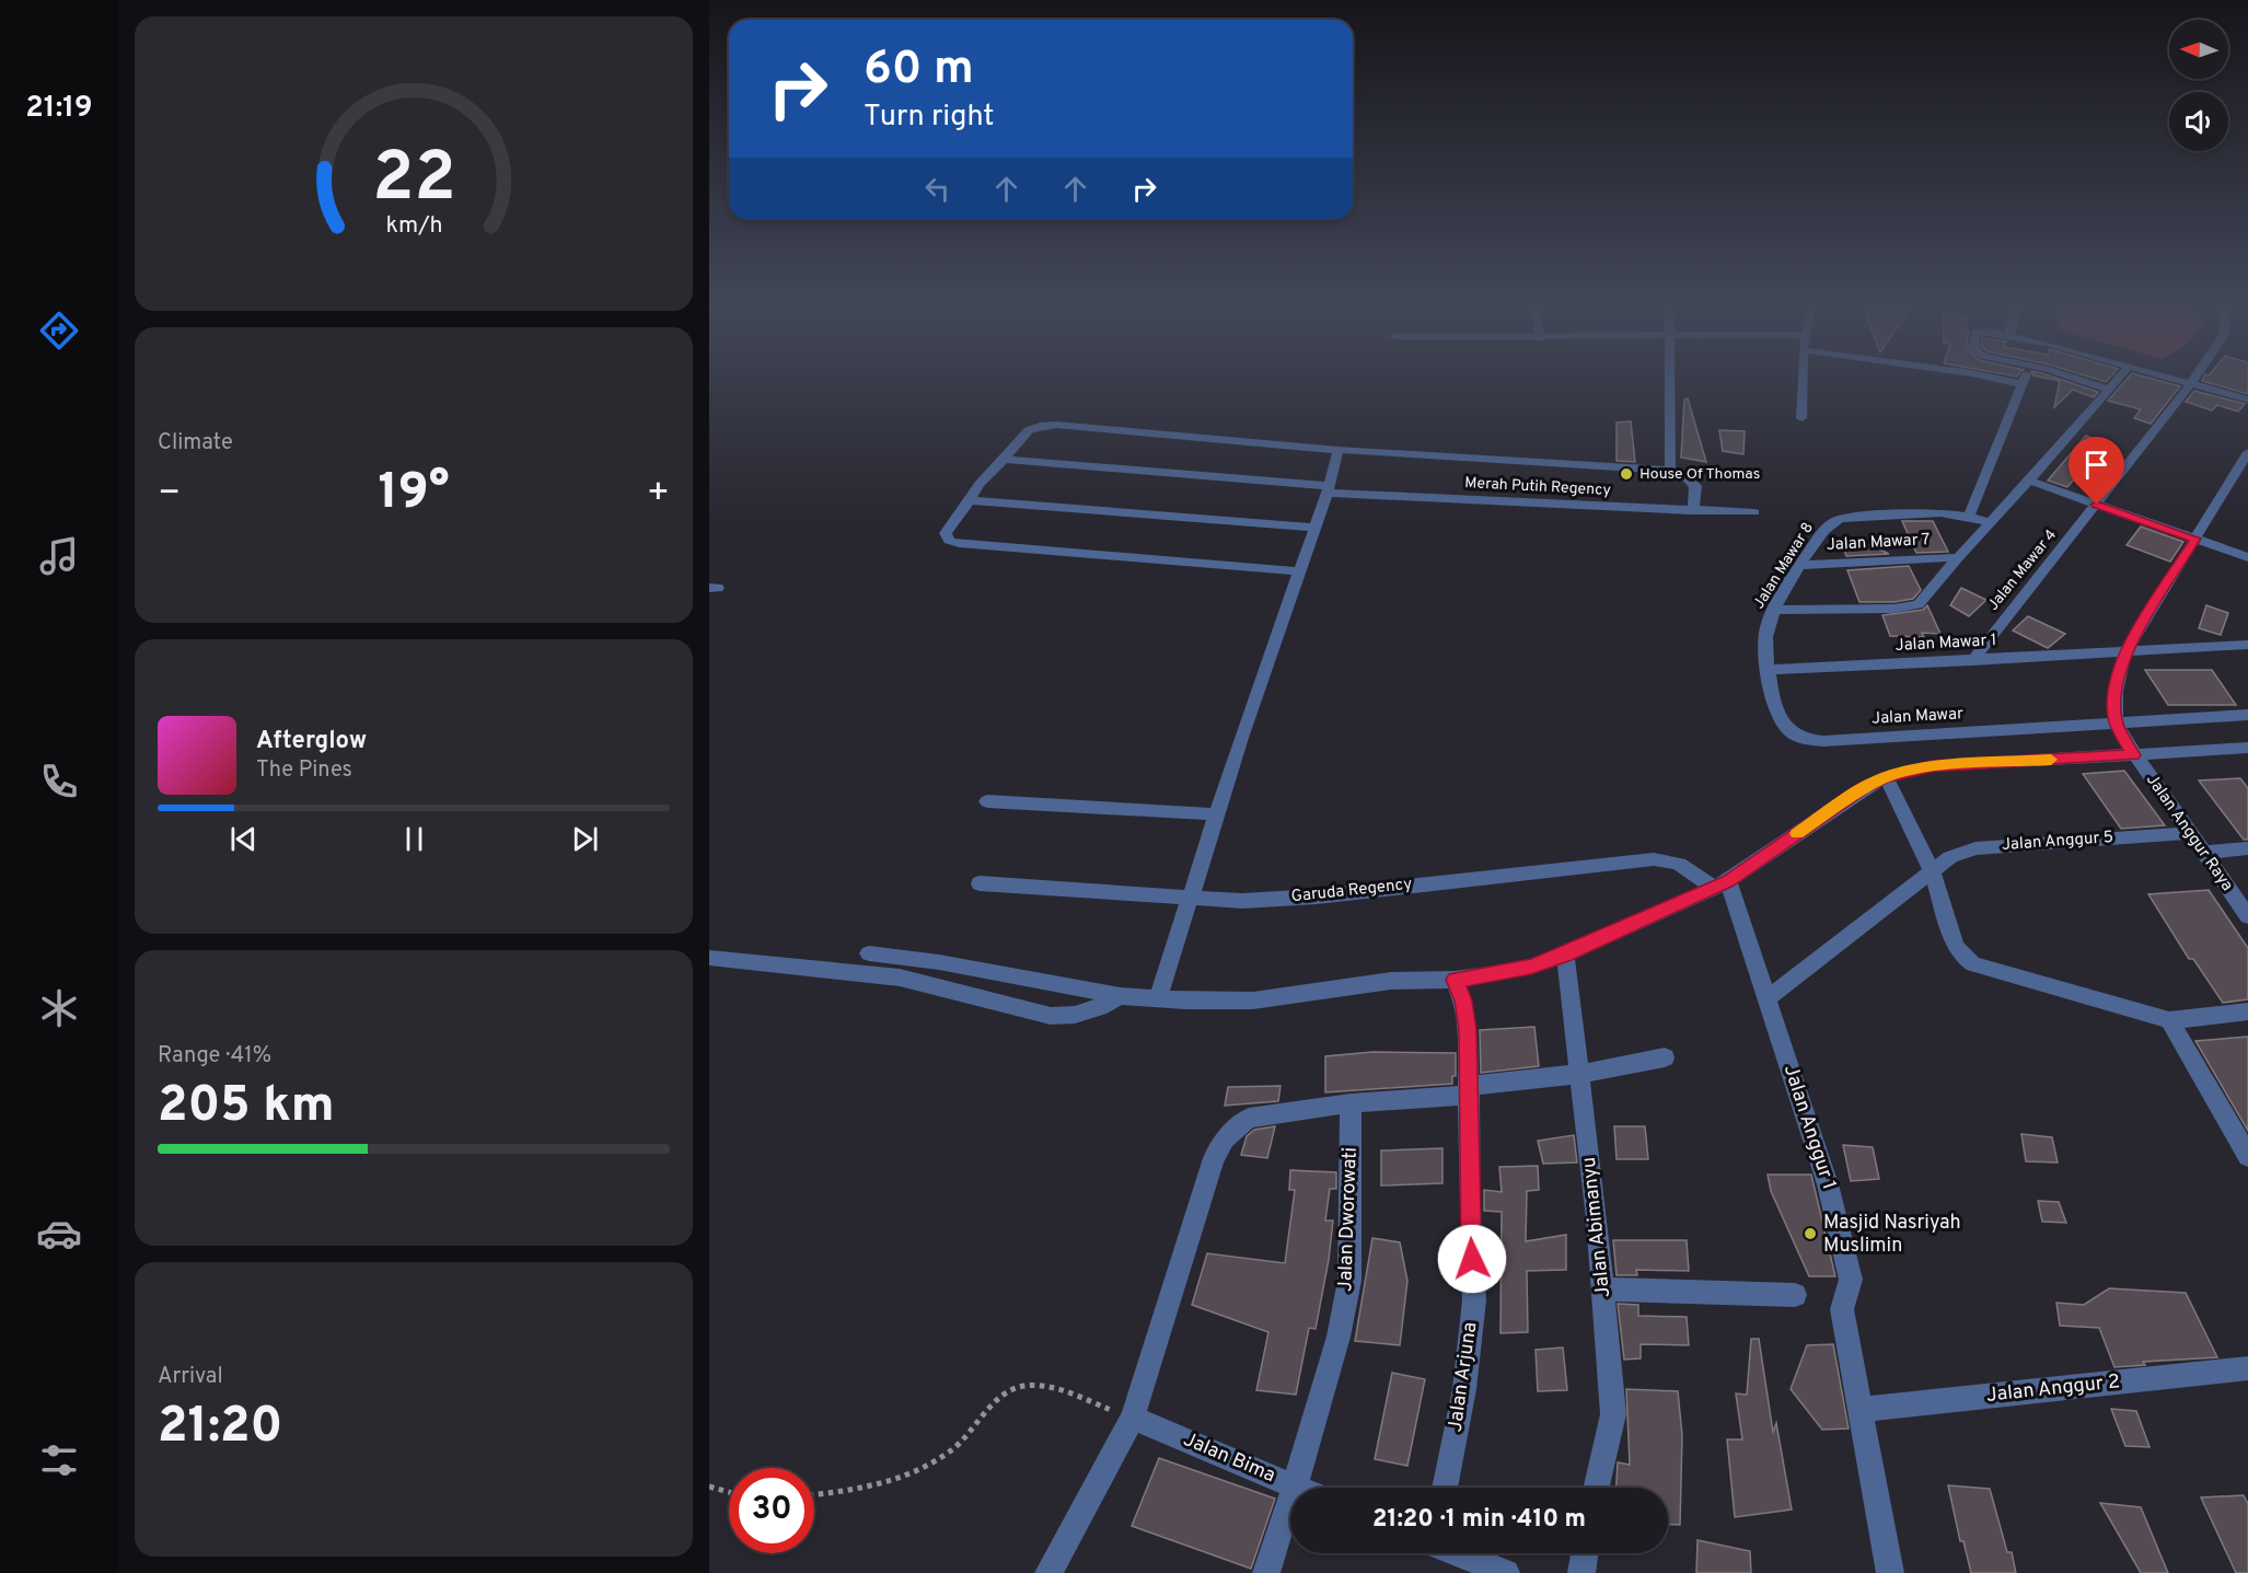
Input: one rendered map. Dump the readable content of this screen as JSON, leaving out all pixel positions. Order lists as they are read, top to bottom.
{
  "streets": {
    "street": [
      "Merah Putih Regency",
      "Jalan Mawar 7",
      "Jalan Mawar 8",
      "Jalan Mawar 4",
      "Jalan Mawar 1",
      "Jalan Mawar",
      "Jalan Anggur Raya",
      "Jalan Anggur 5",
      "Garuda Regency",
      "Jalan Anggur 1",
      "Jalan Dworowati",
      "Jalan Abimanyu",
      "Jalan Arjuna",
      "Jalan Anggur 2",
      "Jalan Bima"
    ]
  },
  "crossings": [
    ["Jalan Mawar 7", "Jalan Mawar 8"],
    ["Jalan Mawar 8", "Jalan Mawar 1"],
    ["Jalan Mawar 8", "Jalan Mawar"],
    ["Jalan Mawar 4", "Jalan Mawar 1"],
    ["Jalan Mawar 1", "Jalan Mawar"],
    ["Jalan Mawar", "Jalan Anggur Raya"],
    ["Jalan Anggur Raya", "Jalan Anggur 5"],
    ["Jalan Anggur 5", "Jalan Anggur 1"],
    ["Garuda Regency", "Jalan Anggur 1"],
    ["Jalan Anggur 1", "Jalan Anggur 2"],
    ["Jalan Dworowati", "Jalan Bima"]
  ],
  "places": ["House Of Thomas", "Masjid Nasriyah Muslimin"],
  "north": "left",
  "page": {
    "tabs": "21:19",
    "turn": ["60 m", "Turn right"],
    "tile": [
      "Climate",
      ["Range · 41%", "205 km"],
      ["Arrival", "21:20"]
    ],
    "heat": ["−", "19°", "+"],
    "song": ["Afterglow", "The Pines"],
    "limit": "30",
    "trip": "21:20 · 1 min · 410 m",
    "gauge": ["22", "km/h"]
  }
}
